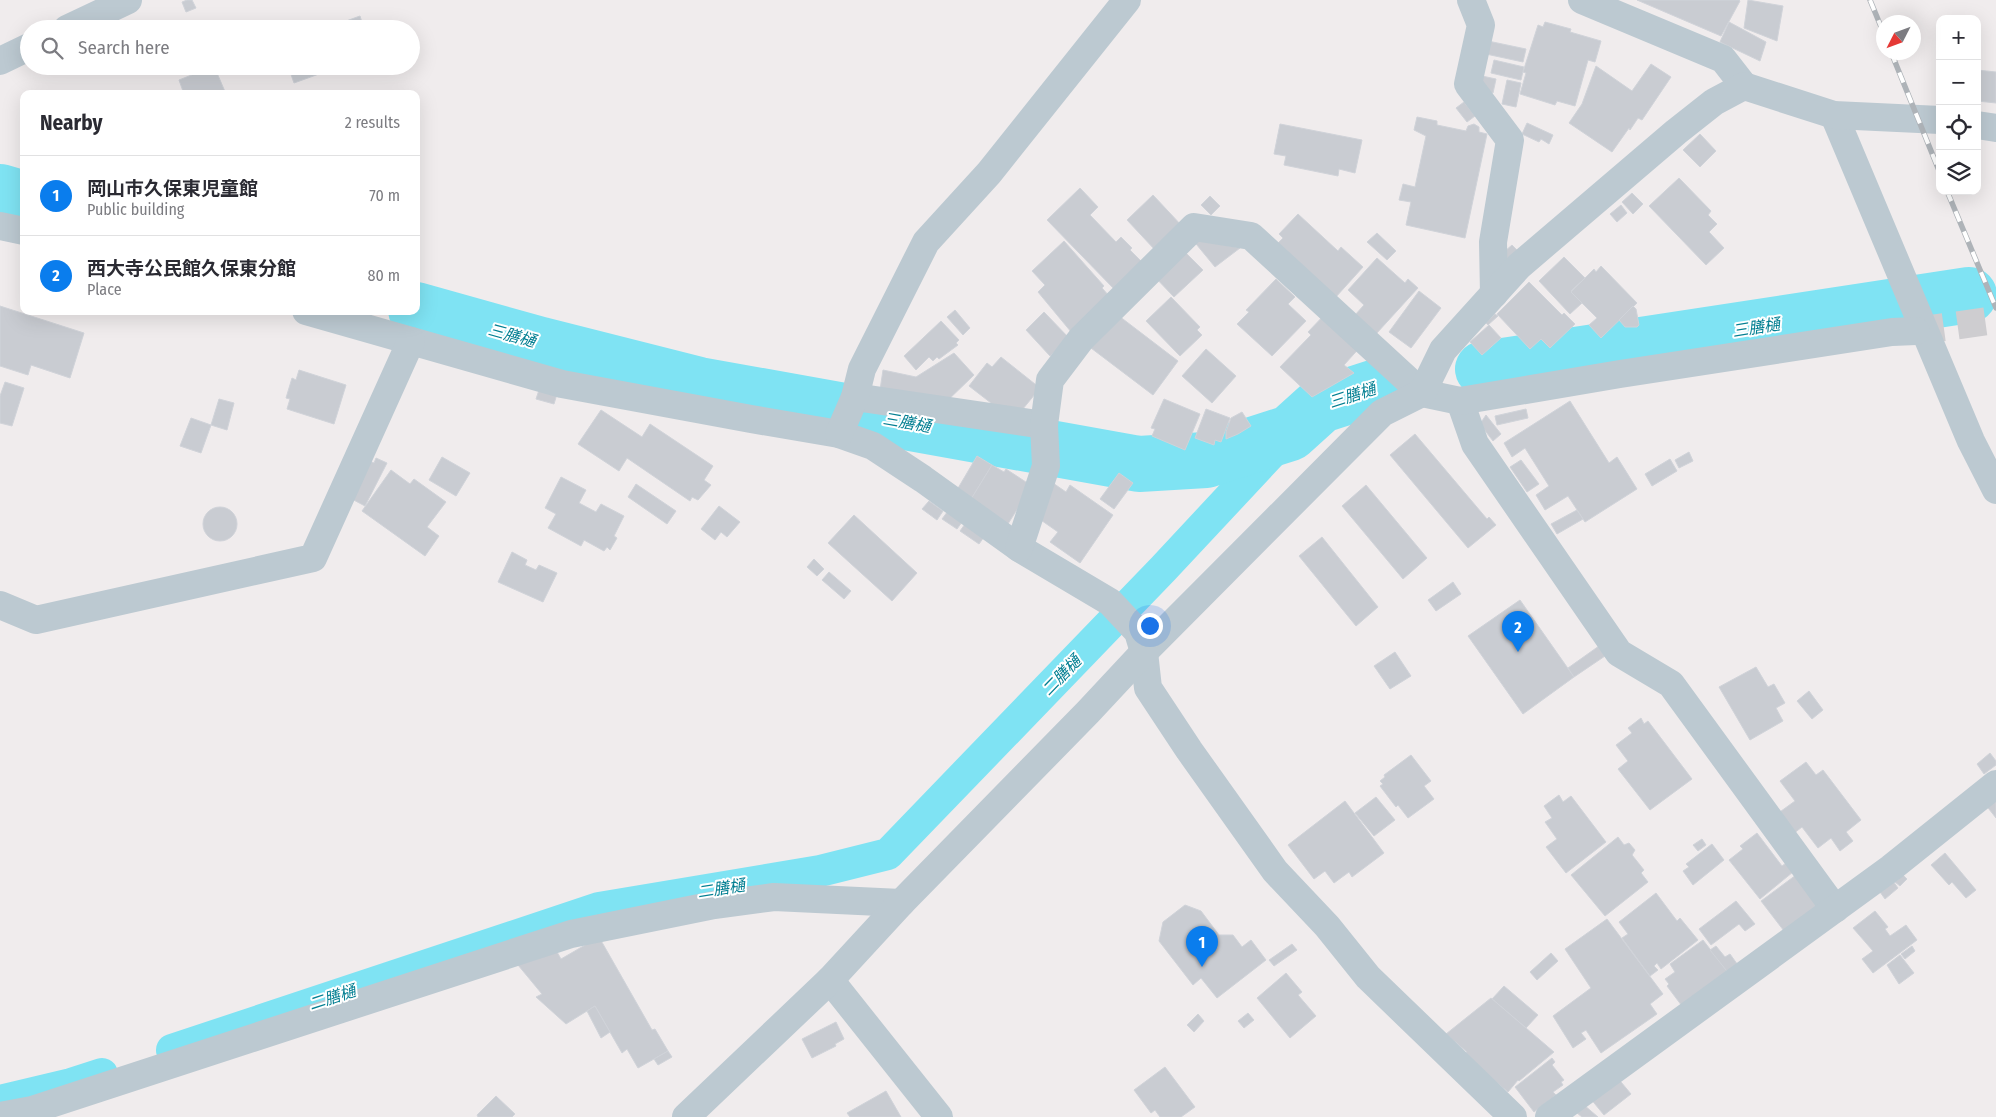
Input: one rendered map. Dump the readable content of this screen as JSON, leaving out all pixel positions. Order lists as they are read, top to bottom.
{
  "water": ["三膳樋", "二膳樋"],
  "north": "bottom left",
  "page": {
    "map_buttons": ["+", "−"],
    "search": "Search here",
    "heading": ["Nearby", "2 results"],
    "list": [
      {
        "mark": "1",
        "name": "岡山市久保東児童館",
        "note": "Public building",
        "value": "70 m"
      },
      {
        "mark": "2",
        "name": "西大寺公民館久保東分館",
        "note": "Place",
        "value": "80 m"
      }
    ],
    "pins": ["2", "1"]
  }
}
